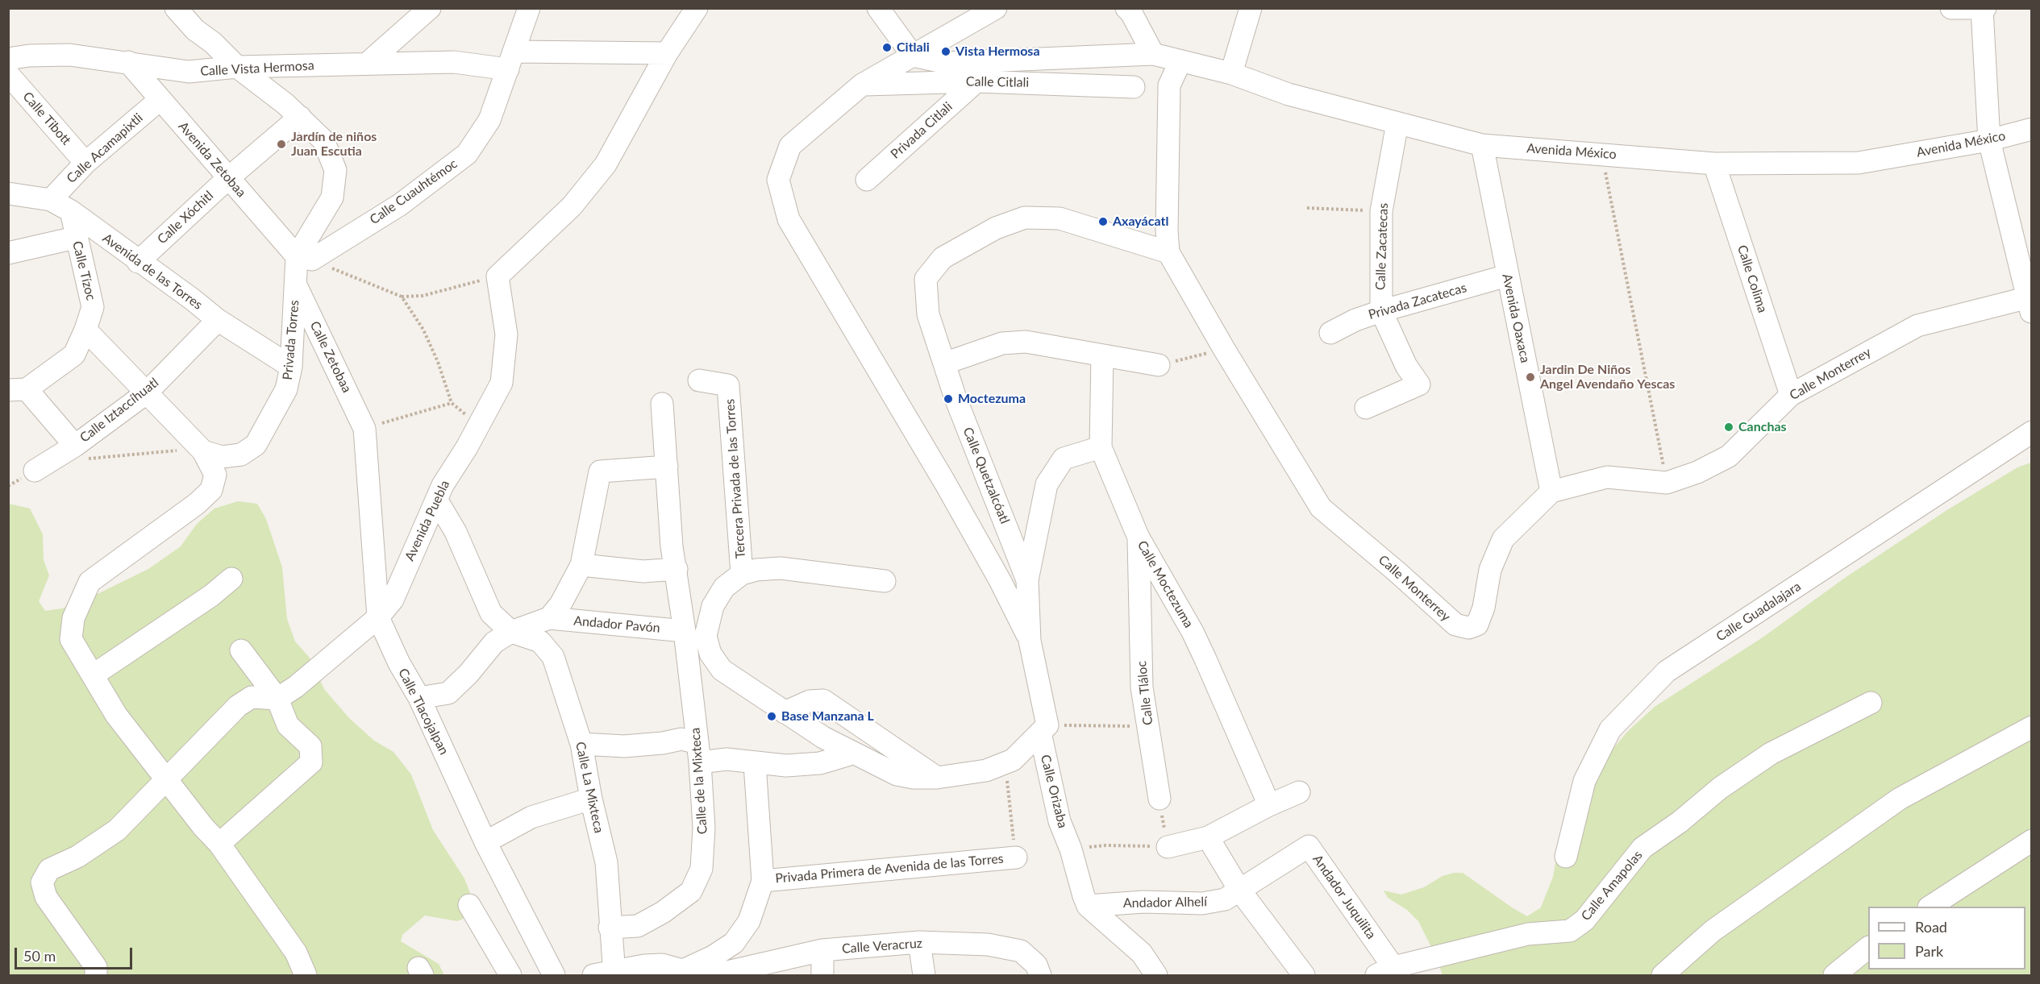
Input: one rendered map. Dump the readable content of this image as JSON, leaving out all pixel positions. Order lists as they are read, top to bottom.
{
  "streets": {
    "street": [
      "Calle Vista Hermosa",
      "Calle Citlali",
      "Calle Tibott",
      "Privada Citlali",
      "Avenida México",
      "Calle Acamapixtli",
      "Avenida Zetobaa",
      "Calle Cuauhtémoc",
      "Calle Xóchitl",
      "Calle Zacatecas",
      "Calle Tízoc",
      "Avenida de las Torres",
      "Calle Colima",
      "Privada Zacatecas",
      "Avenida Oaxaca",
      "Privada Torres",
      "Calle Zetobaa",
      "Calle Monterrey",
      "Calle Iztaccíhuatl",
      "Calle Quetzalcóatl",
      "Tercera Privada de las Torres",
      "Avenida Puebla",
      "Calle Moctezuma",
      "Calle Guadalajara",
      "Andador Pavón",
      "Calle Tláloc",
      "Calle Tlacojalpan",
      "Calle de la Mixteca",
      "Calle La Mixteca",
      "Calle Orizaba",
      "Privada Primera de Avenida de las Torres",
      "Calle Amapolas",
      "Andador Juquilita",
      "Andador Alhelí",
      "Calle Veracruz"
    ]
  },
  "crossings": [
    ["Calle Vista Hermosa", "Avenida Zetobaa"],
    ["Calle Vista Hermosa", "Calle Cuauhtémoc"],
    ["Calle Citlali", "Privada Citlali"],
    ["Calle Tibott", "Calle Acamapixtli"],
    ["Avenida México", "Calle Zacatecas"],
    ["Avenida México", "Calle Colima"],
    ["Avenida México", "Avenida Oaxaca"],
    ["Calle Acamapixtli", "Avenida Zetobaa"],
    ["Calle Acamapixtli", "Avenida de las Torres"],
    ["Avenida Zetobaa", "Calle Cuauhtémoc"],
    ["Avenida Zetobaa", "Calle Xóchitl"],
    ["Avenida Zetobaa", "Privada Torres"],
    ["Calle Cuauhtémoc", "Privada Torres"],
    ["Calle Xóchitl", "Avenida de las Torres"],
    ["Calle Zacatecas", "Privada Zacatecas"],
    ["Calle Tízoc", "Avenida de las Torres"],
    ["Avenida de las Torres", "Privada Torres"],
    ["Avenida de las Torres", "Calle Iztaccíhuatl"],
    ["Calle Colima", "Calle Monterrey"],
    ["Privada Zacatecas", "Avenida Oaxaca"],
    ["Avenida Oaxaca", "Calle Monterrey"],
    ["Privada Torres", "Calle Zetobaa"],
    ["Privada Torres", "Calle Iztaccíhuatl"],
    ["Calle Zetobaa", "Calle Tlacojalpan"],
    ["Calle Monterrey", "Calle Quetzalcóatl"],
    ["Avenida Puebla", "Calle Tlacojalpan"],
    ["Avenida Puebla", "Calle La Mixteca"],
    ["Calle Moctezuma", "Calle Tláloc"],
    ["Andador Pavón", "Calle de la Mixteca"],
    ["Calle de la Mixteca", "Calle La Mixteca"],
    ["Calle Orizaba", "Andador Alhelí"],
    ["Calle Amapolas", "Andador Juquilita"],
    ["Andador Juquilita", "Andador Alhelí"]
  ],
  "places": [
    "Citlali",
    "Vista Hermosa",
    "Jardín de niños Juan Escutia",
    "Axayácatl",
    "Jardin De Niños Angel Avendaño Yescas",
    "Moctezuma",
    "Canchas",
    "Base Manzana L"
  ],
  "legend": ["Road", "Park"],
  "scale_bar": "50 m"
}
